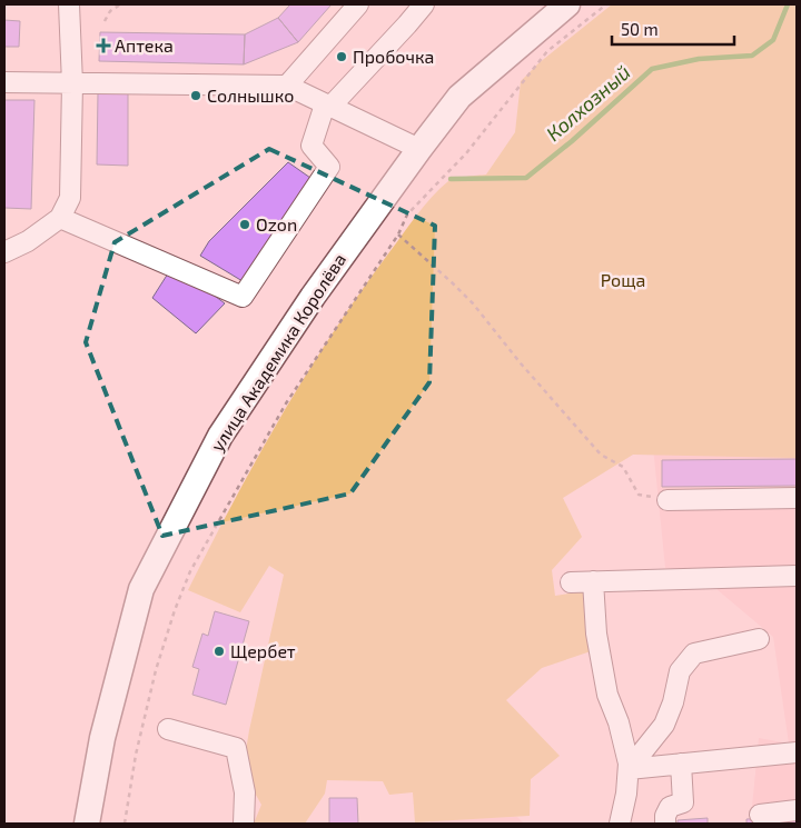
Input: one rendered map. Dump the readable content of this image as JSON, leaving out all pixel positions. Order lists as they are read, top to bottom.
{
  "streets": {
    "main road": ["улица Академика Королёва"]
  },
  "water": ["Колхозный"],
  "parks": ["Роща"],
  "places": {
    "health": ["Аптека"],
    "other": [
      "Пробочка",
      "Солнышко",
      "Ozon",
      "Щербет"
    ]
  },
  "scale_bar": "50 m"
}
